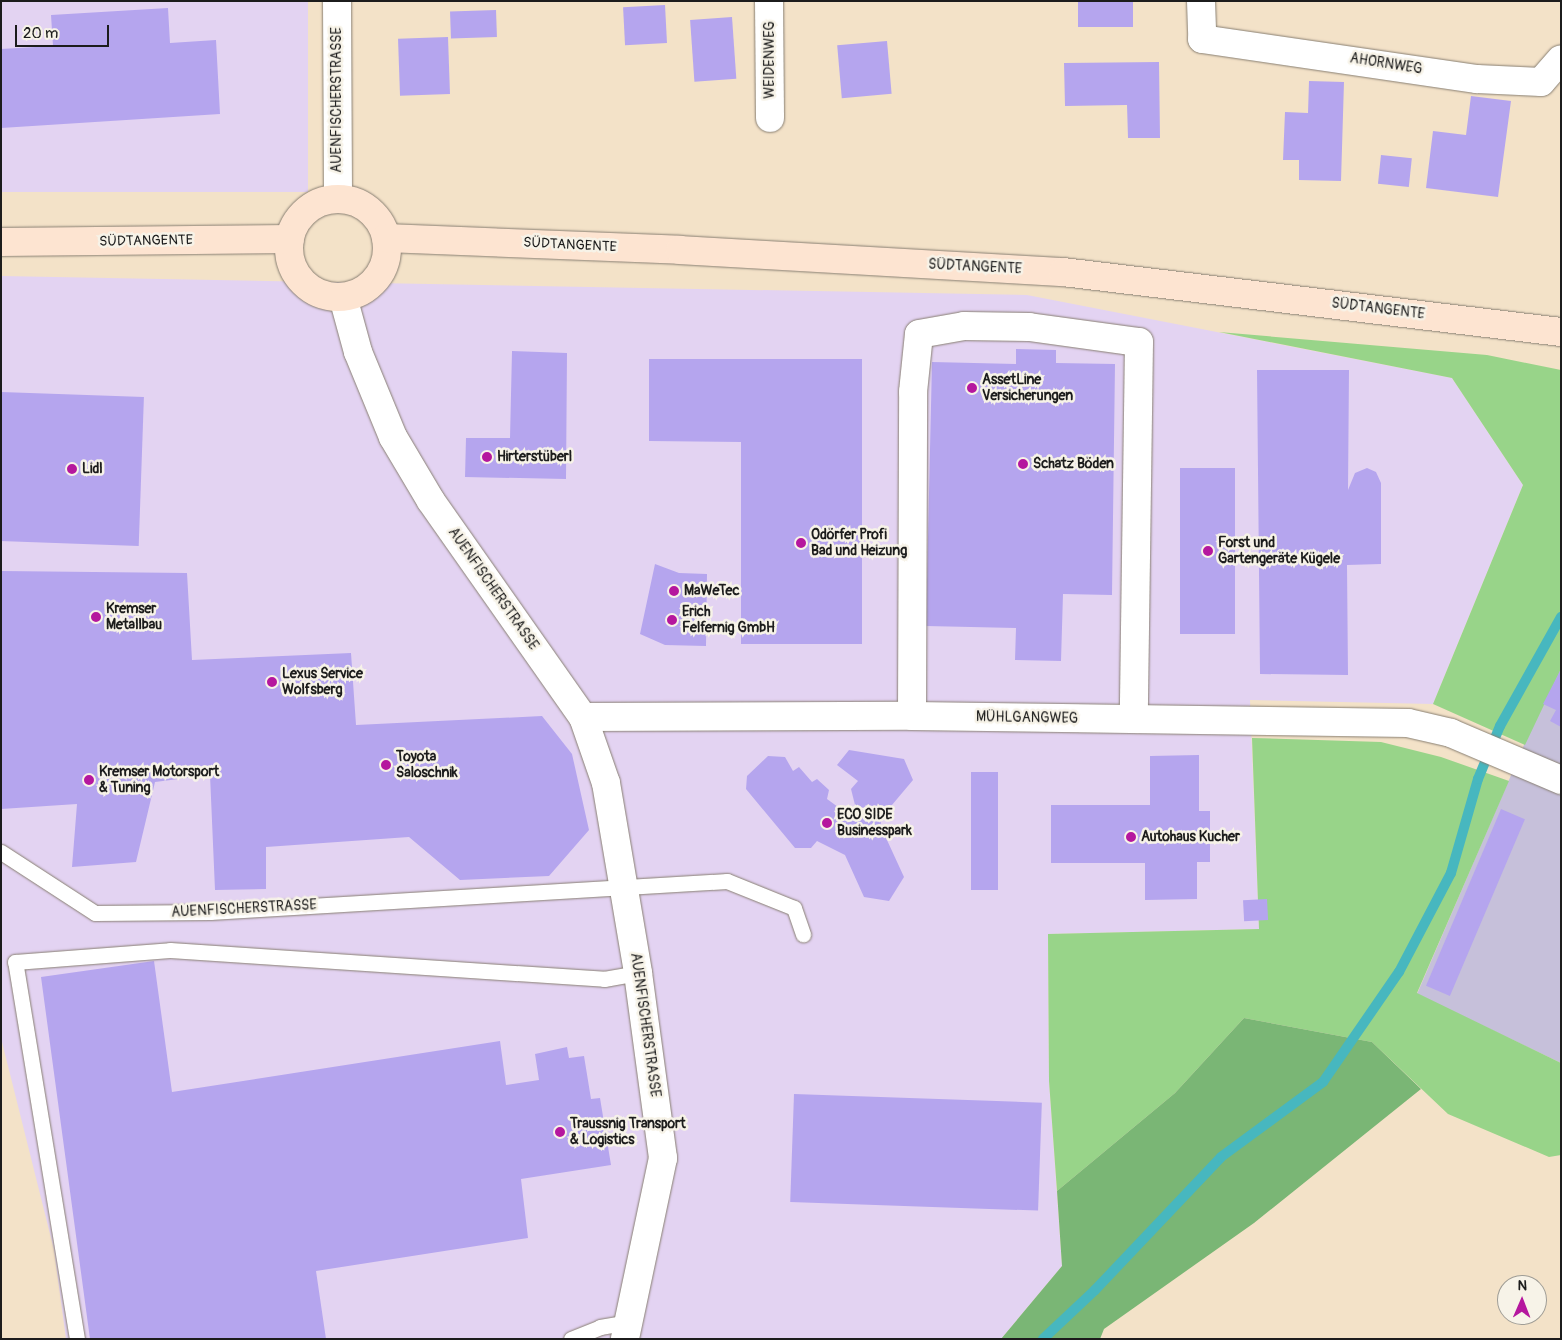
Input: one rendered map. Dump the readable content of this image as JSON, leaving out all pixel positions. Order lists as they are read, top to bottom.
{
  "streets": {
    "main road": ["SÜDTANGENTE"],
    "street": [
      "WEIDENWEG",
      "AHORNWEG",
      "AUENFISCHERSTRASSE",
      "MÜHLGANGWEG"
    ]
  },
  "crossings": [
    ["AUENFISCHERSTRASSE", "SÜDTANGENTE"],
    ["AUENFISCHERSTRASSE", "MÜHLGANGWEG"]
  ],
  "places": [
    "AssetLine Versicherungen",
    "Hirterstüberl",
    "Schatz Böden",
    "Lidl",
    "Odörfer Profi Bad und Heizung",
    "Forst und Gartengeräte Kügele",
    "MaWeTec",
    "Kremser Metallbau",
    "Erich Felfernig GmbH",
    "Lexus Service Wolfsberg",
    "Toyota Saloschnik",
    "Kremser Motorsport & Tuning",
    "ECO SIDE Businesspark",
    "Autohaus Kucher",
    "Traussnig Transport & Logistics"
  ],
  "scale_bar": "20 m",
  "north": "top"
}
